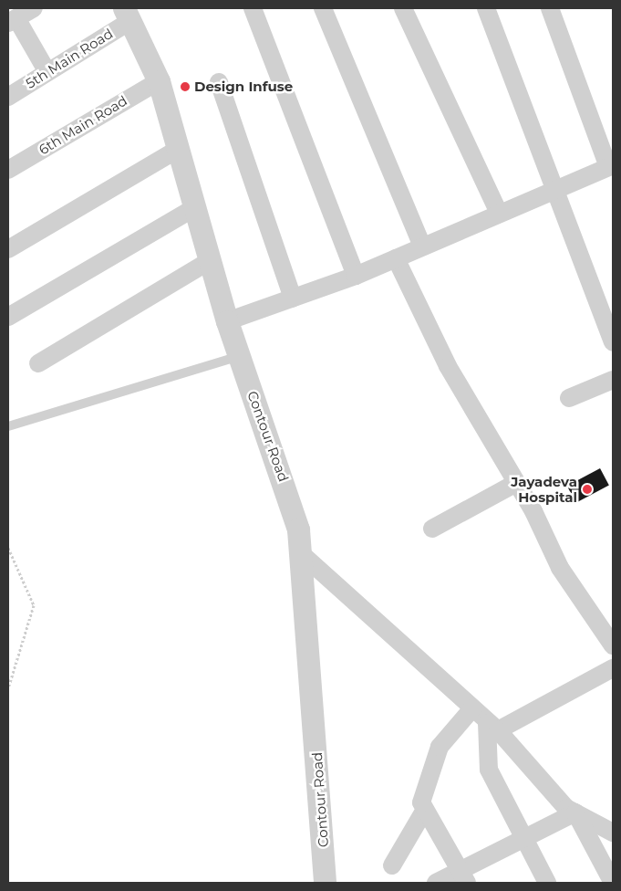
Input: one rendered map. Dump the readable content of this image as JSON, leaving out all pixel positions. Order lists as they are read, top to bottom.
{
  "streets": {
    "street": ["5th Main Road", "6th Main Road", "Contour Road"]
  },
  "crossings": [
    ["5th Main Road", "Contour Road"],
    ["6th Main Road", "Contour Road"]
  ],
  "places": ["Design Infuse", "Jayadeva Hospital"]
}
